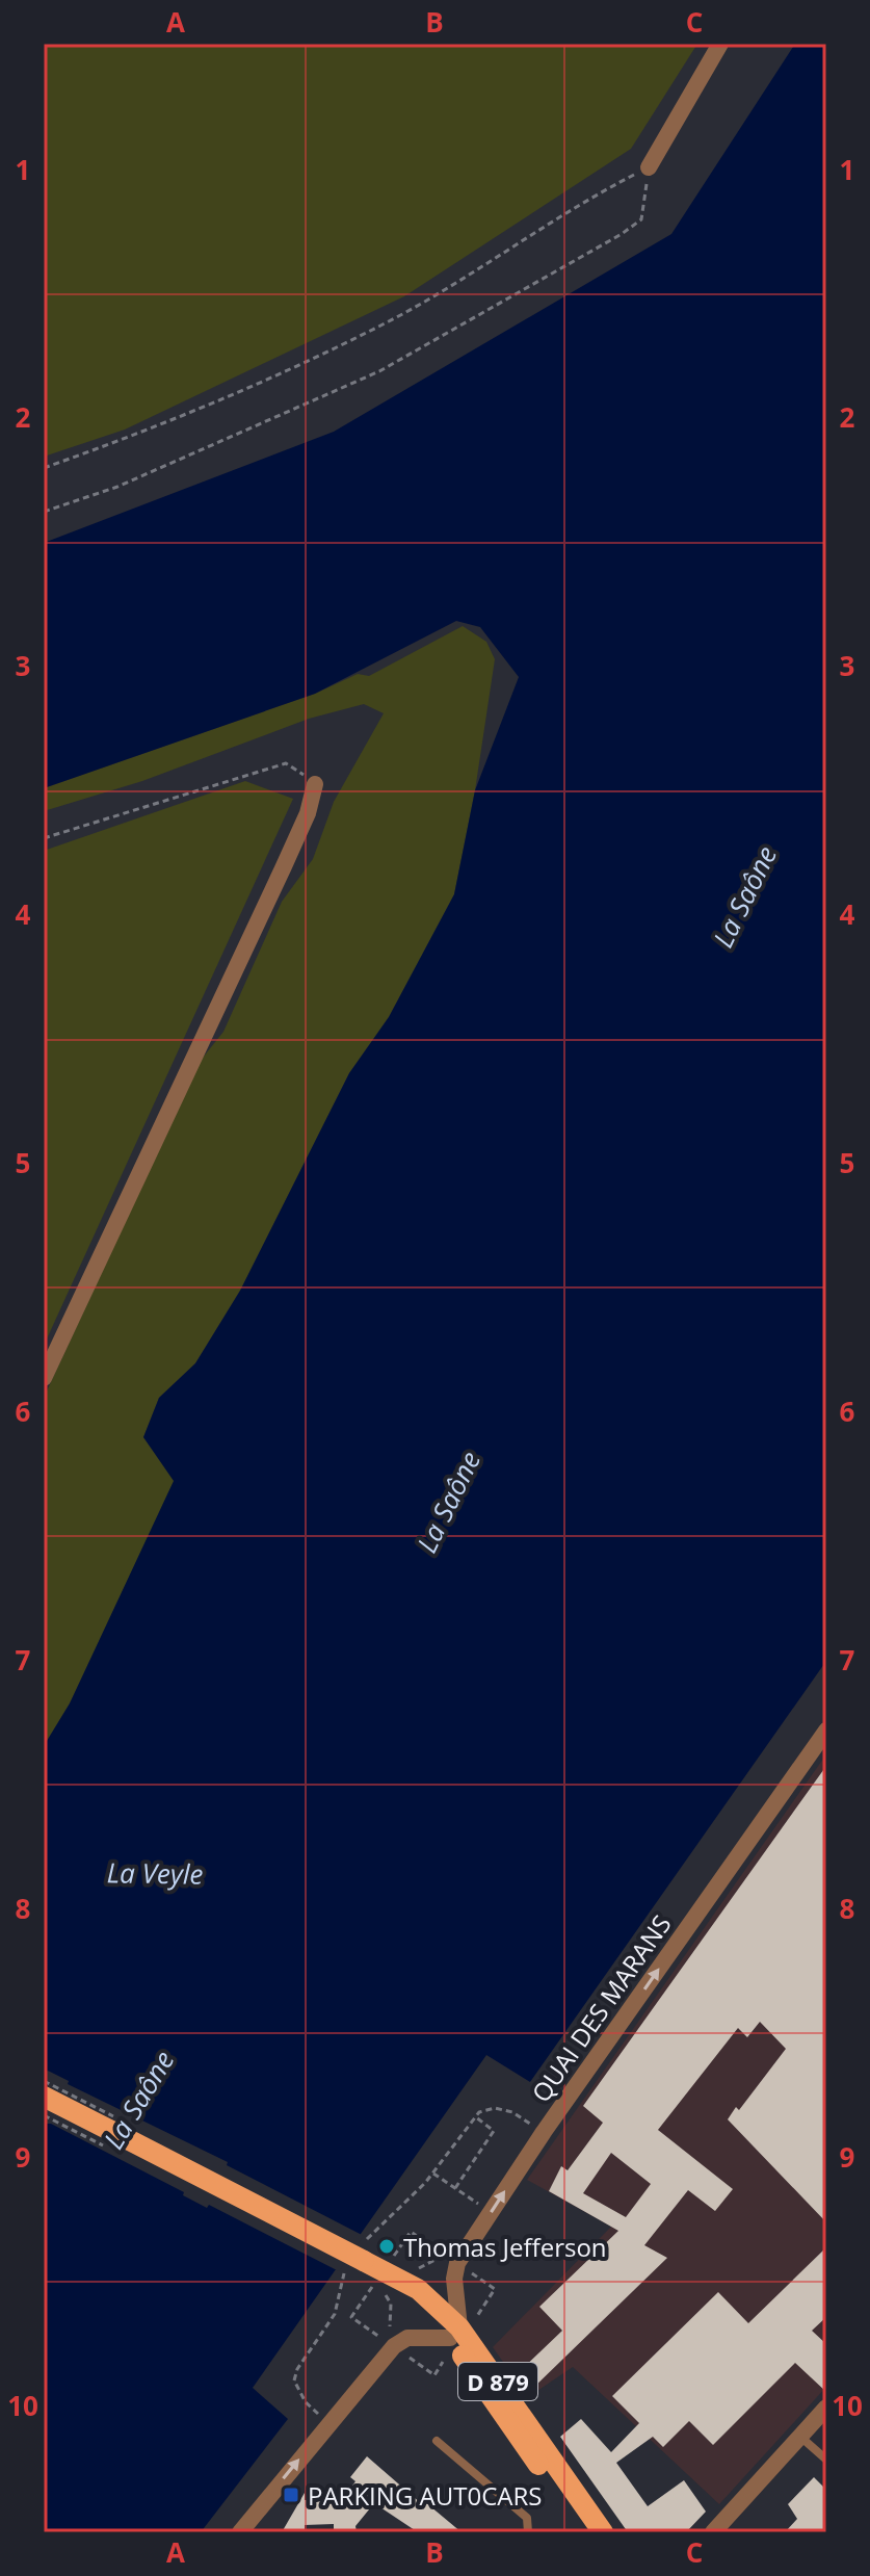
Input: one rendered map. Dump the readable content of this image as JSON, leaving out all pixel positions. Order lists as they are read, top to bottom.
{
  "streets": {
    "main road": ["D 879"],
    "street": ["QUAI DES MARANS"]
  },
  "crossings": [
    ["QUAI DES MARANS", "D 879"]
  ],
  "one_way": ["QUAI DES MARANS"],
  "water": ["La Saône", "La Veyle"],
  "places": {
    "other": ["Thomas Jefferson"],
    "transit": ["PARKING AUT0CARS"]
  },
  "grid": {
    "columns": ["A", "B", "C"],
    "rows": [
      "1",
      "2",
      "3",
      "4",
      "5",
      "6",
      "7",
      "8",
      "9",
      "10"
    ]
  }
}
